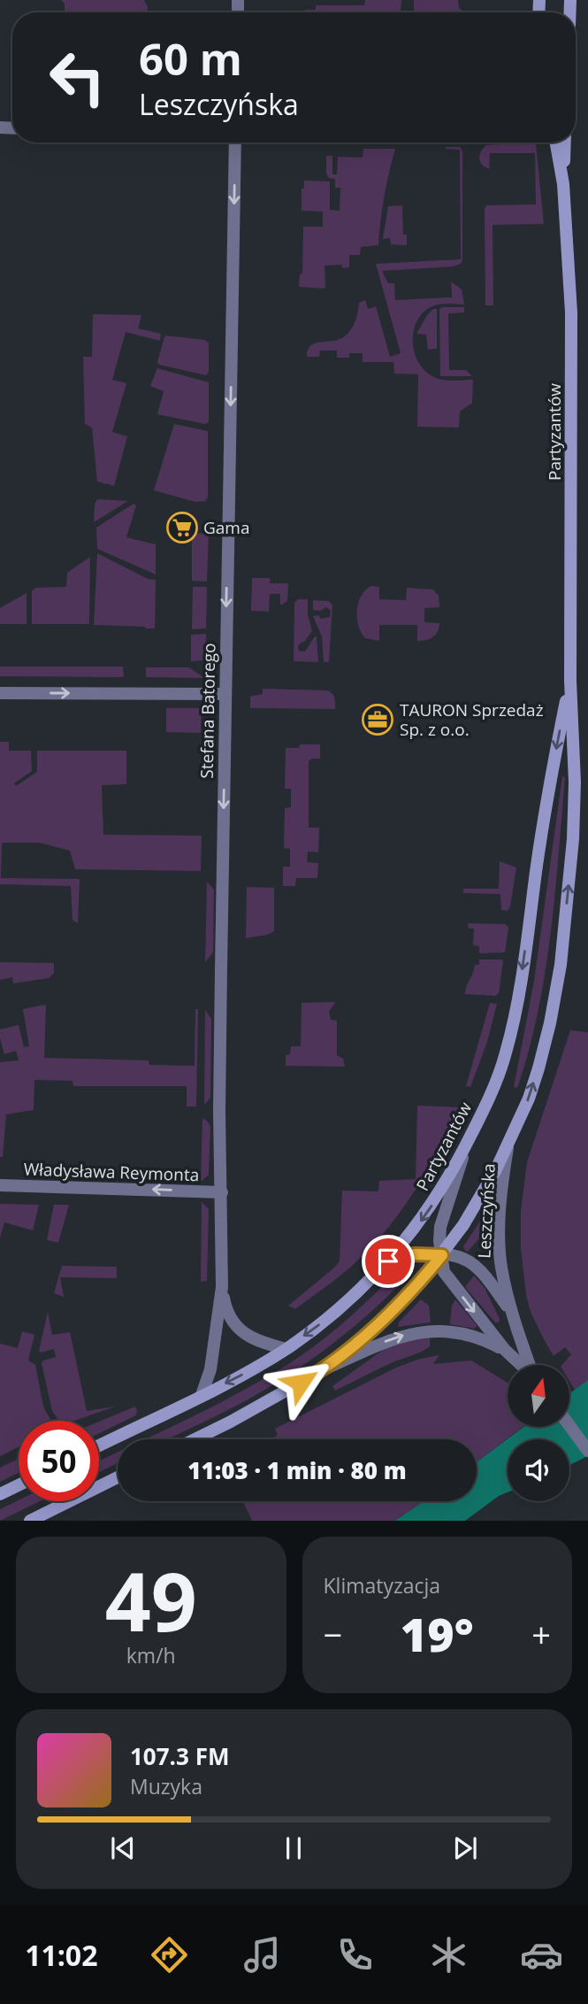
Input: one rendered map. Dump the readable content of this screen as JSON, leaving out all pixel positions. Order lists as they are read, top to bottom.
{
  "streets": {
    "main road": ["Partyzantów"],
    "street": ["Stefana Batorego", "Władysława Reymonta", "Leszczyńska"]
  },
  "crossings": [
    ["Partyzantów", "Stefana Batorego"],
    ["Partyzantów", "Leszczyńska"],
    ["Stefana Batorego", "Władysława Reymonta"]
  ],
  "one_way": ["Stefana Batorego", "Władysława Reymonta", "Leszczyńska"],
  "places": {
    "supermarket": ["Gama"],
    "office": ["TAURON Sprzedaż Sp. z o.o."]
  },
  "north": "top",
  "page": {
    "turn": ["60 m", "Leszczyńska"],
    "limit": "50",
    "trip": "11:03 · 1 min · 80 m",
    "tile": [
      ["49", "km/h"],
      "Klimatyzacja"
    ],
    "heat": ["−", "19°", "+"],
    "song": ["107.3 FM", "Muzyka"],
    "tabs": "11:02"
  }
}
